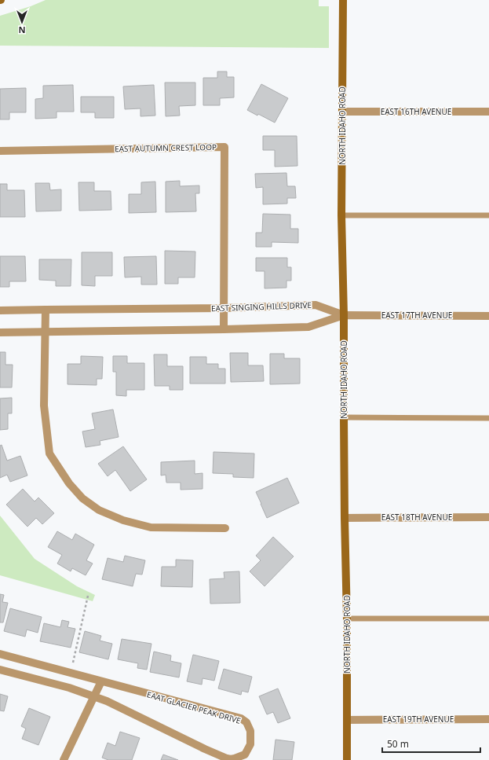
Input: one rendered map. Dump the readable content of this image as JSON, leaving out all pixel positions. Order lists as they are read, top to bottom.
{
  "streets": {
    "main road": ["NORTH IDAHO ROAD"],
    "street": [
      "EAST 16TH AVENUE",
      "EAST AUTUMN CREST LOOP",
      "EAST SINGING HILLS DRIVE",
      "EAST 17TH AVENUE",
      "EAST 18TH AVENUE",
      "EAAT GLACIER PEAK DRIVE",
      "EAST 19TH AVENUE"
    ]
  },
  "crossings": [
    ["EAST 16TH AVENUE", "NORTH IDAHO ROAD"],
    ["NORTH IDAHO ROAD", "EAST SINGING HILLS DRIVE"],
    ["NORTH IDAHO ROAD", "EAST 17TH AVENUE"],
    ["NORTH IDAHO ROAD", "EAST 18TH AVENUE"],
    ["NORTH IDAHO ROAD", "EAST 19TH AVENUE"],
    ["EAST AUTUMN CREST LOOP", "EAST SINGING HILLS DRIVE"],
    ["EAST SINGING HILLS DRIVE", "EAST 17TH AVENUE"]
  ],
  "scale_bar": "50 m",
  "north": "bottom"
}
